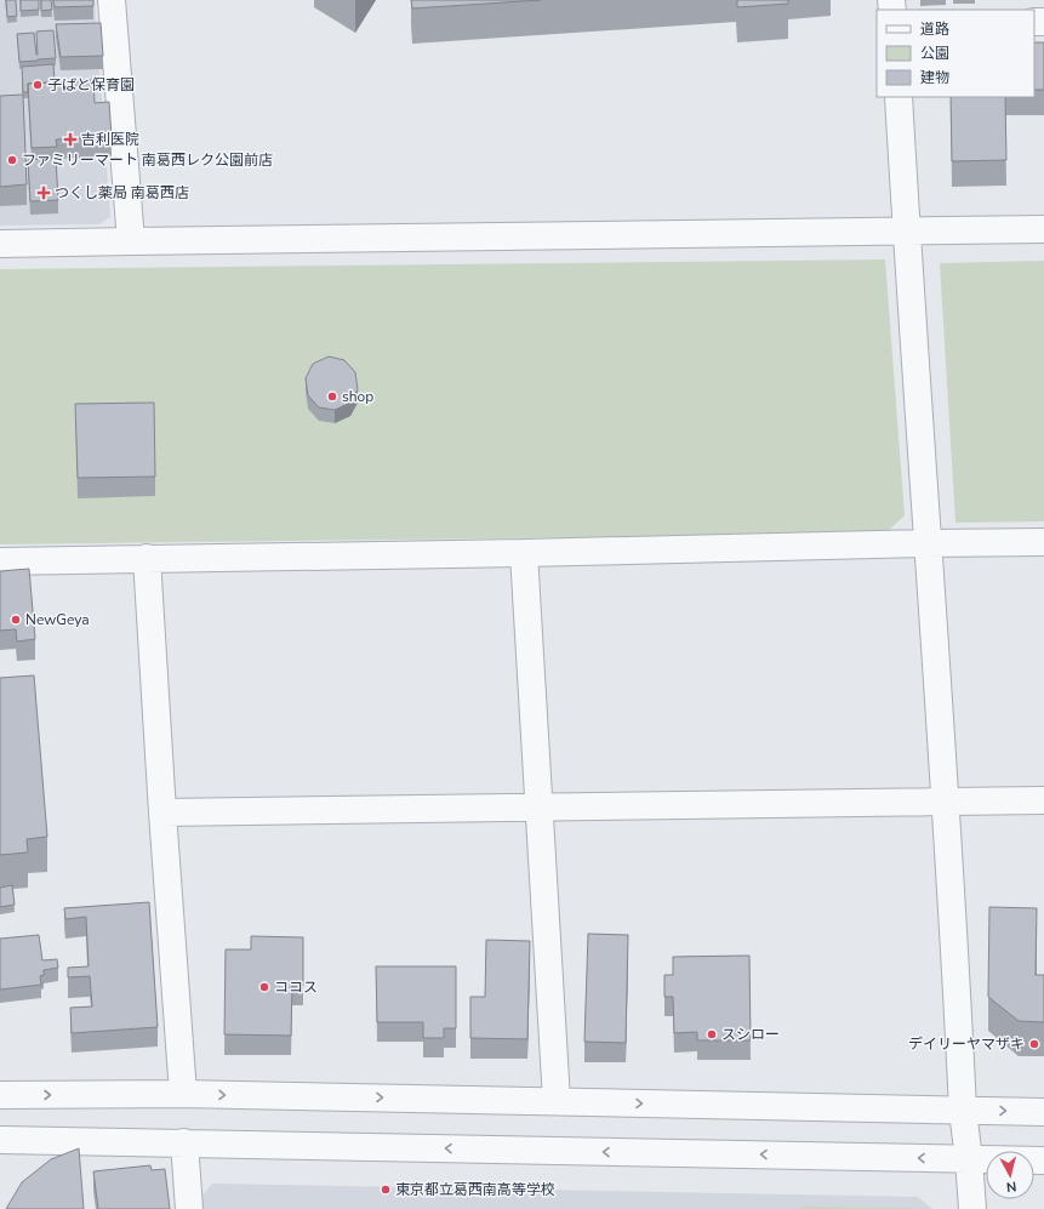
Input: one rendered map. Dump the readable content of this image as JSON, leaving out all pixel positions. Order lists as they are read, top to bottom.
{
  "places": {
    "other": [
      "子ばと保育園",
      "ファミリーマート 南葛西レク公園前店",
      "shop",
      "NewGeya",
      "ココス",
      "スシロー",
      "デイリーヤマザキ",
      "東京都立葛西南高等学校"
    ],
    "health": ["吉利医院", "つくし薬局 南葛西店"]
  },
  "legend": ["道路", "公園", "建物"],
  "north": "bottom"
}
